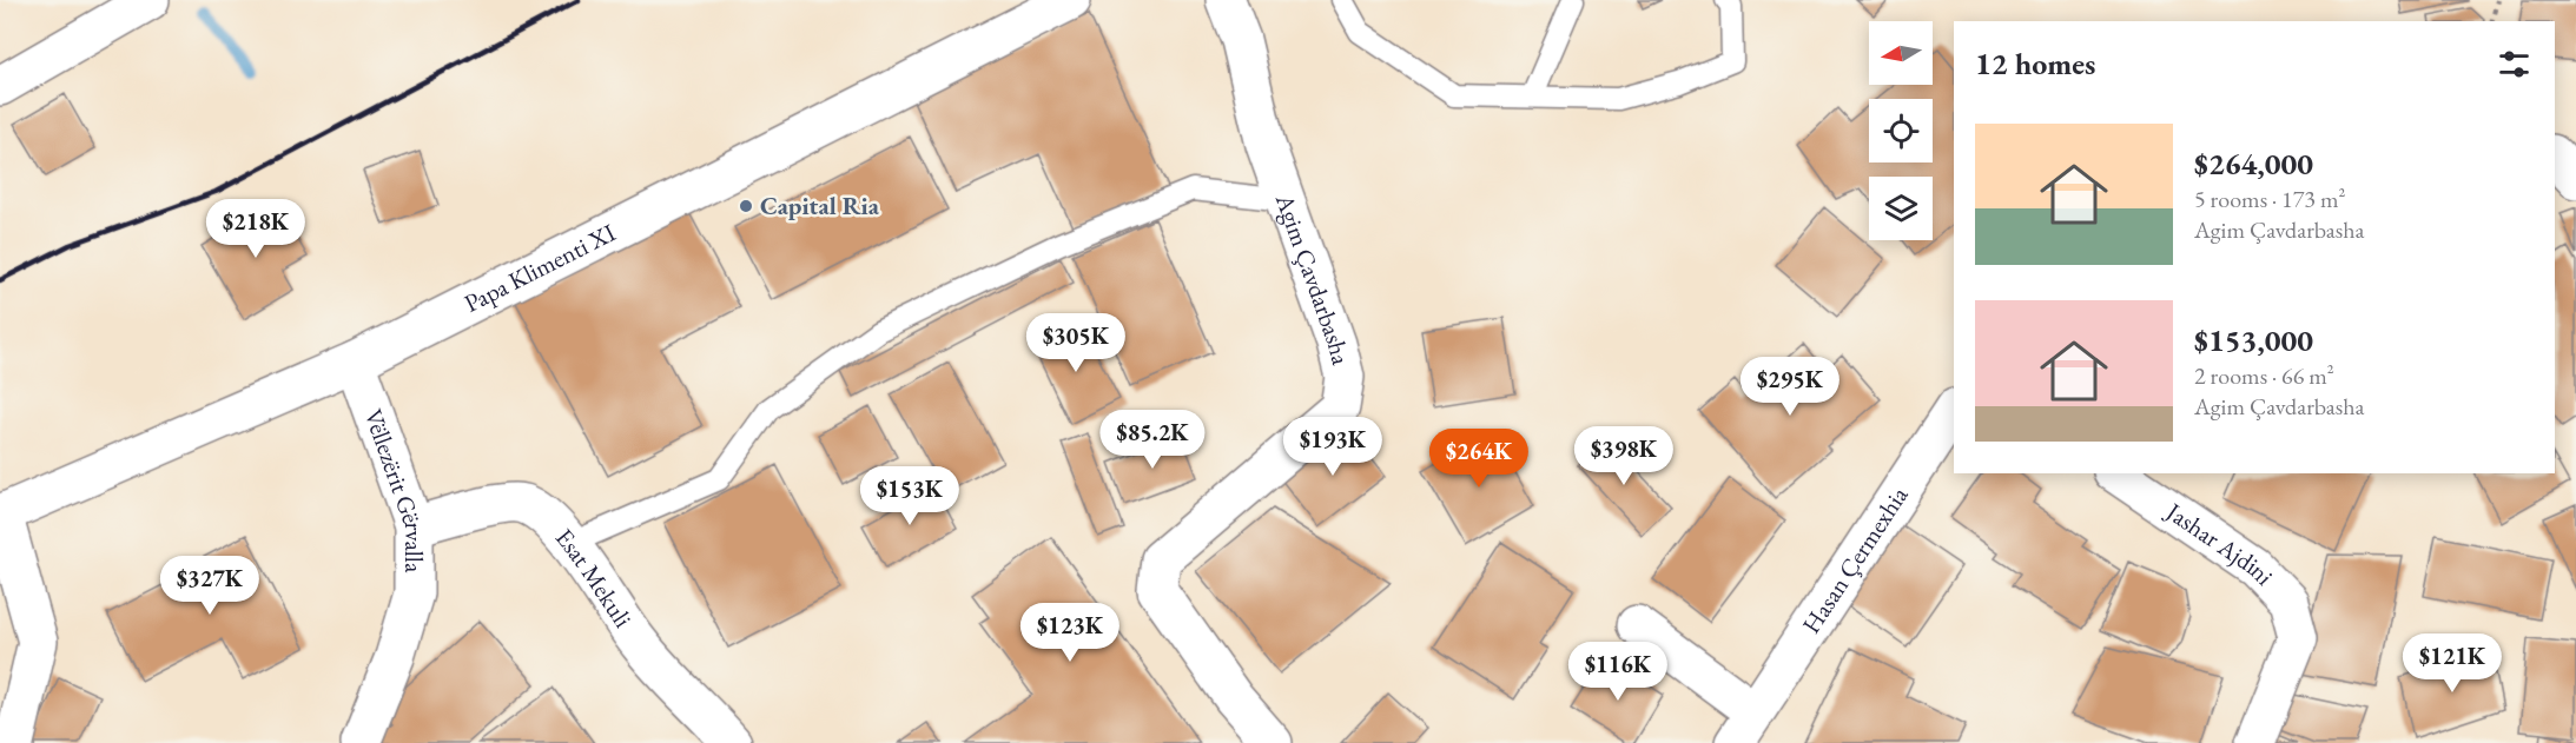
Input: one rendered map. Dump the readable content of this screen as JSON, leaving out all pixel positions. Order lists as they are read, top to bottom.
{
  "streets": {
    "street": [
      "Papa Klimenti XI",
      "Agim Çavdarbasha",
      "Vëllezërit Gërvalla",
      "Jashar Ajdini",
      "Hasan Çermexhia",
      "Esat Mekuli"
    ]
  },
  "crossings": [
    ["Papa Klimenti XI", "Vëllezërit Gërvalla"],
    ["Vëllezërit Gërvalla", "Esat Mekuli"]
  ],
  "places": ["Capital Ria"],
  "north": "left",
  "page": {
    "heading": "12 homes",
    "list": [
      {
        "name": "$264,000",
        "note": "5 rooms · 173 m² · Agim Çavdarbasha"
      },
      {
        "name": "$153,000",
        "note": "2 rooms · 66 m² · Agim Çavdarbasha"
      }
    ],
    "price": [
      "$218K",
      "$305K",
      "$295K",
      "$85.2K",
      "$193K",
      "$398K",
      "$264K",
      "$153K",
      "$327K",
      "$123K",
      "$121K",
      "$116K"
    ]
  }
}
